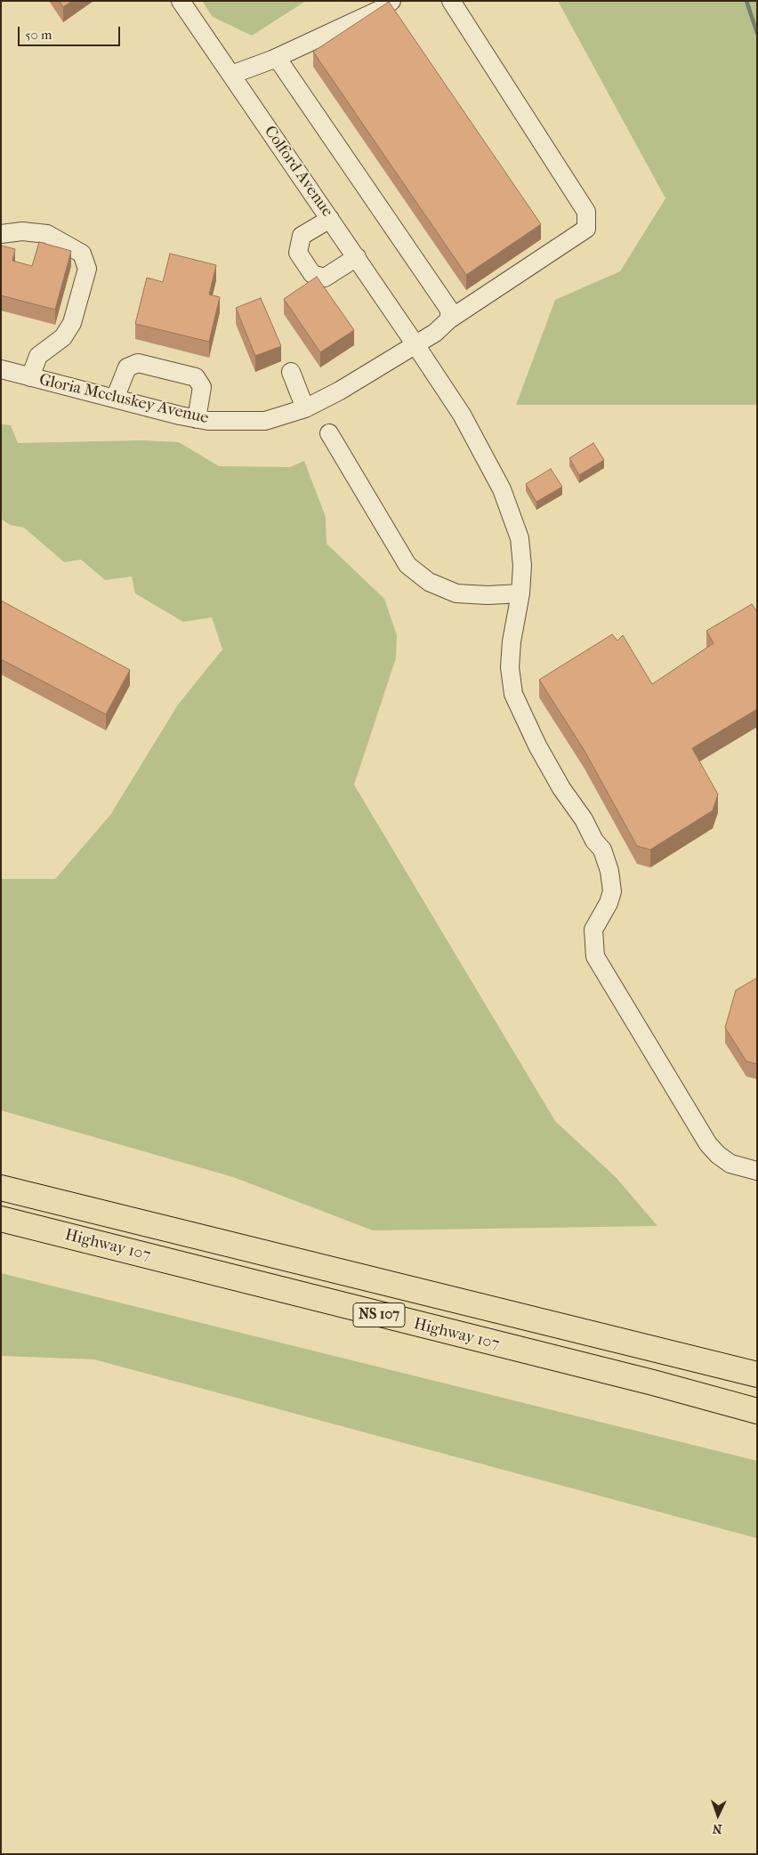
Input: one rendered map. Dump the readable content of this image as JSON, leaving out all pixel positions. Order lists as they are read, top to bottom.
{
  "streets": {
    "highway": ["Highway 107", "NS 107"],
    "street": ["Colford Avenue", "Gloria Mccluskey Avenue"]
  },
  "crossings": [
    ["Colford Avenue", "Gloria Mccluskey Avenue"]
  ],
  "scale_bar": "50 m",
  "north": "bottom"
}
